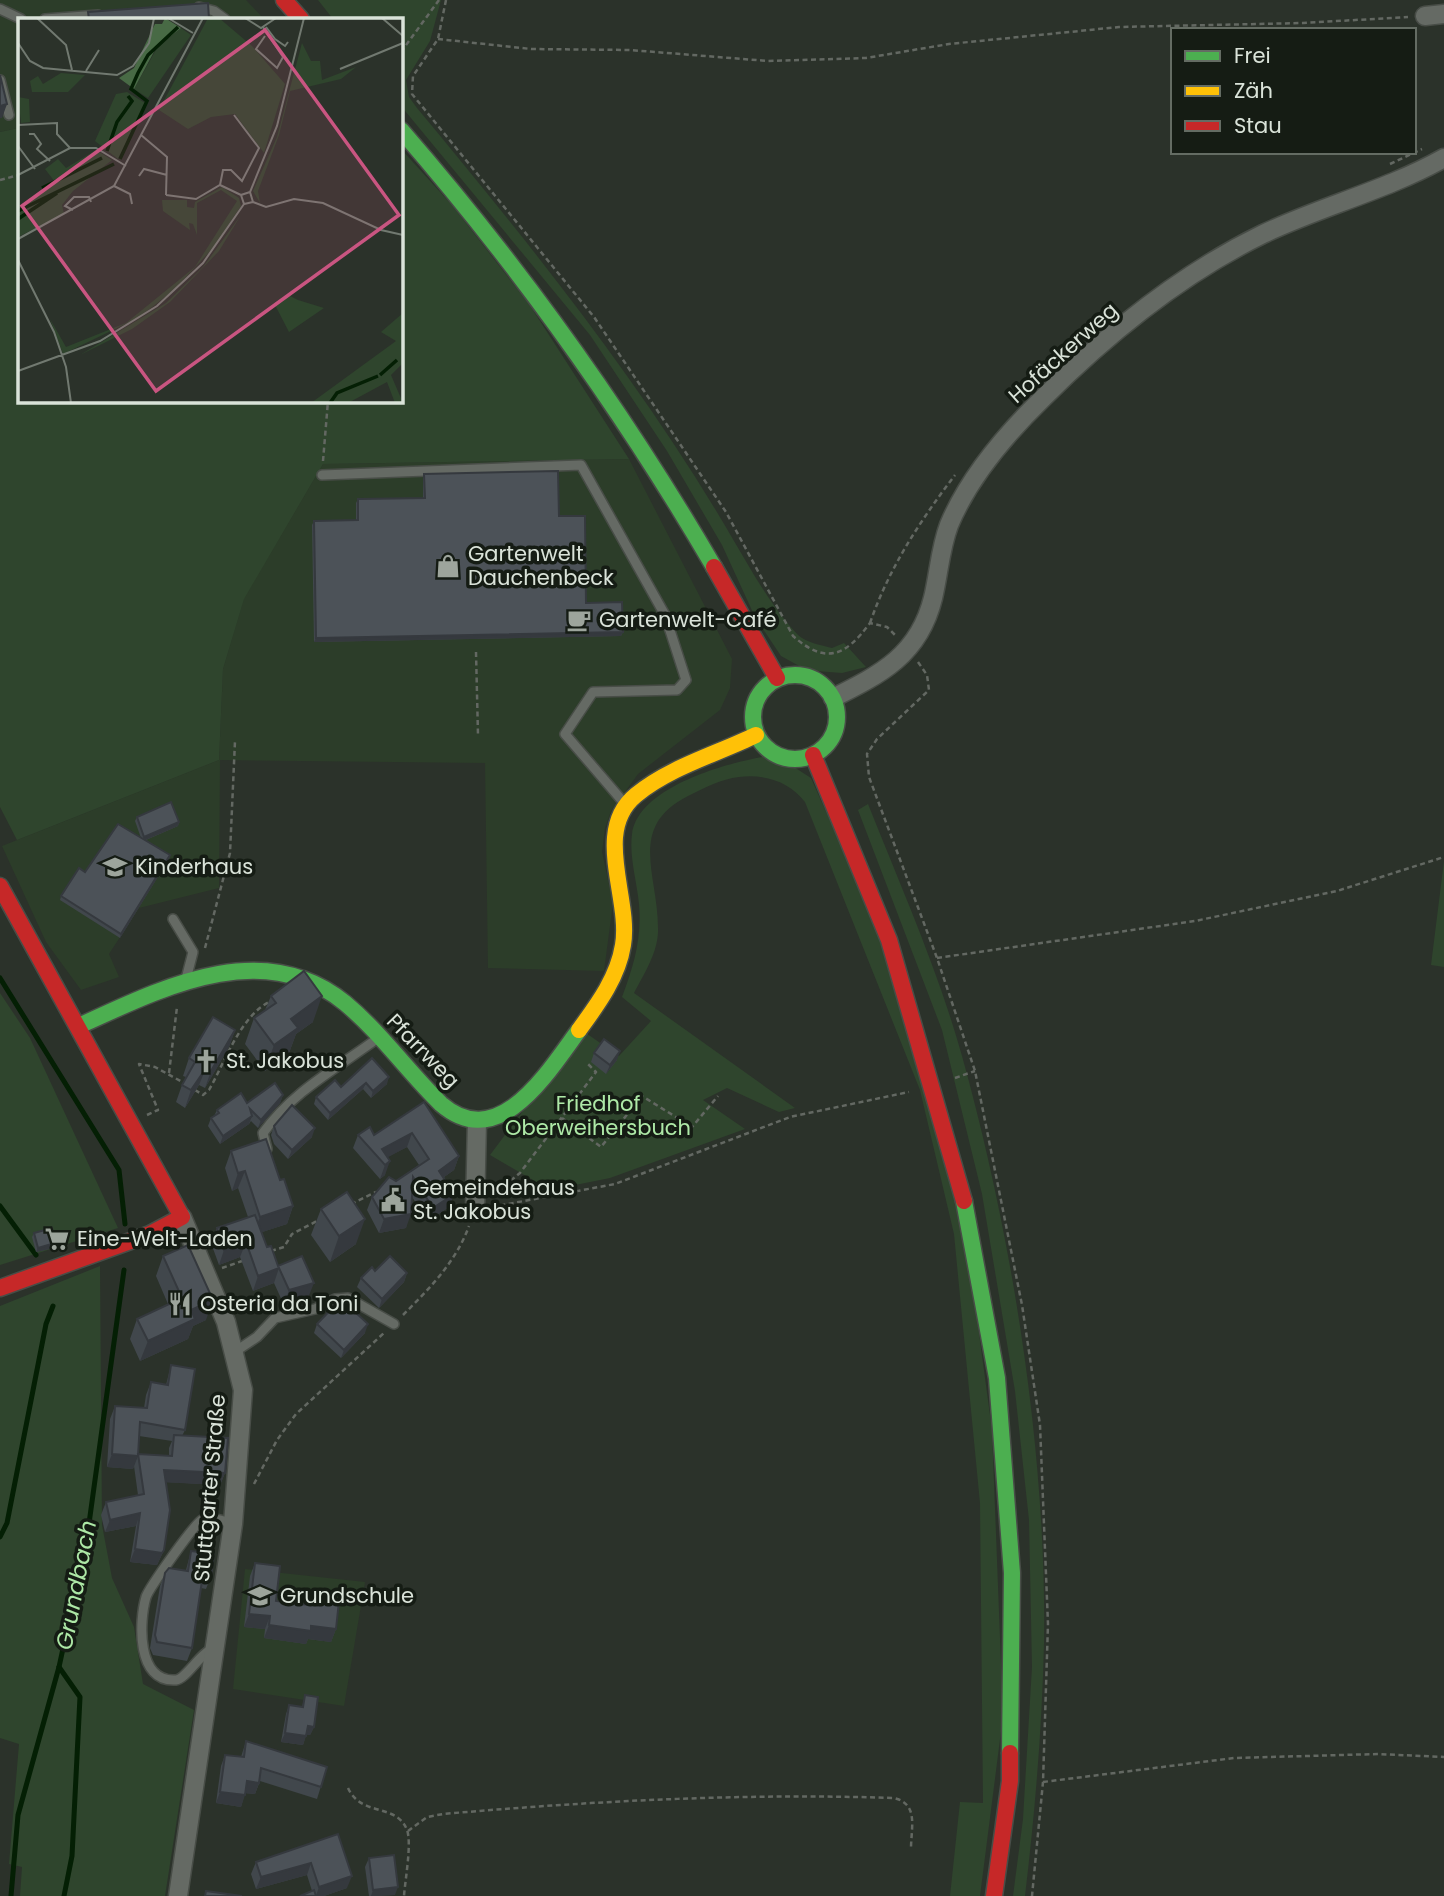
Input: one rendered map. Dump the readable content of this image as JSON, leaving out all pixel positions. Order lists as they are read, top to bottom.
{
  "streets": {
    "main road": ["Pfarrweg", "Stuttgarter Straße"],
    "street": ["Hofäckerweg"]
  },
  "crossings": [
    ["Pfarrweg", "Stuttgarter Straße"]
  ],
  "water": ["Grundbach"],
  "parks": ["Friedhof Oberweihersbuch"],
  "places": {
    "shop": ["Gartenwelt Dauchenbeck"],
    "cafe": ["Gartenwelt-Café"],
    "school or university": ["Kinderhaus", "Grundschule"],
    "church": ["St. Jakobus"],
    "public building": ["Gemeindehaus St. Jakobus"],
    "supermarket": ["Eine-Welt-Laden"],
    "restaurant": ["Osteria da Toni"]
  },
  "legend": ["Frei", "Zäh", "Stau"]
}
